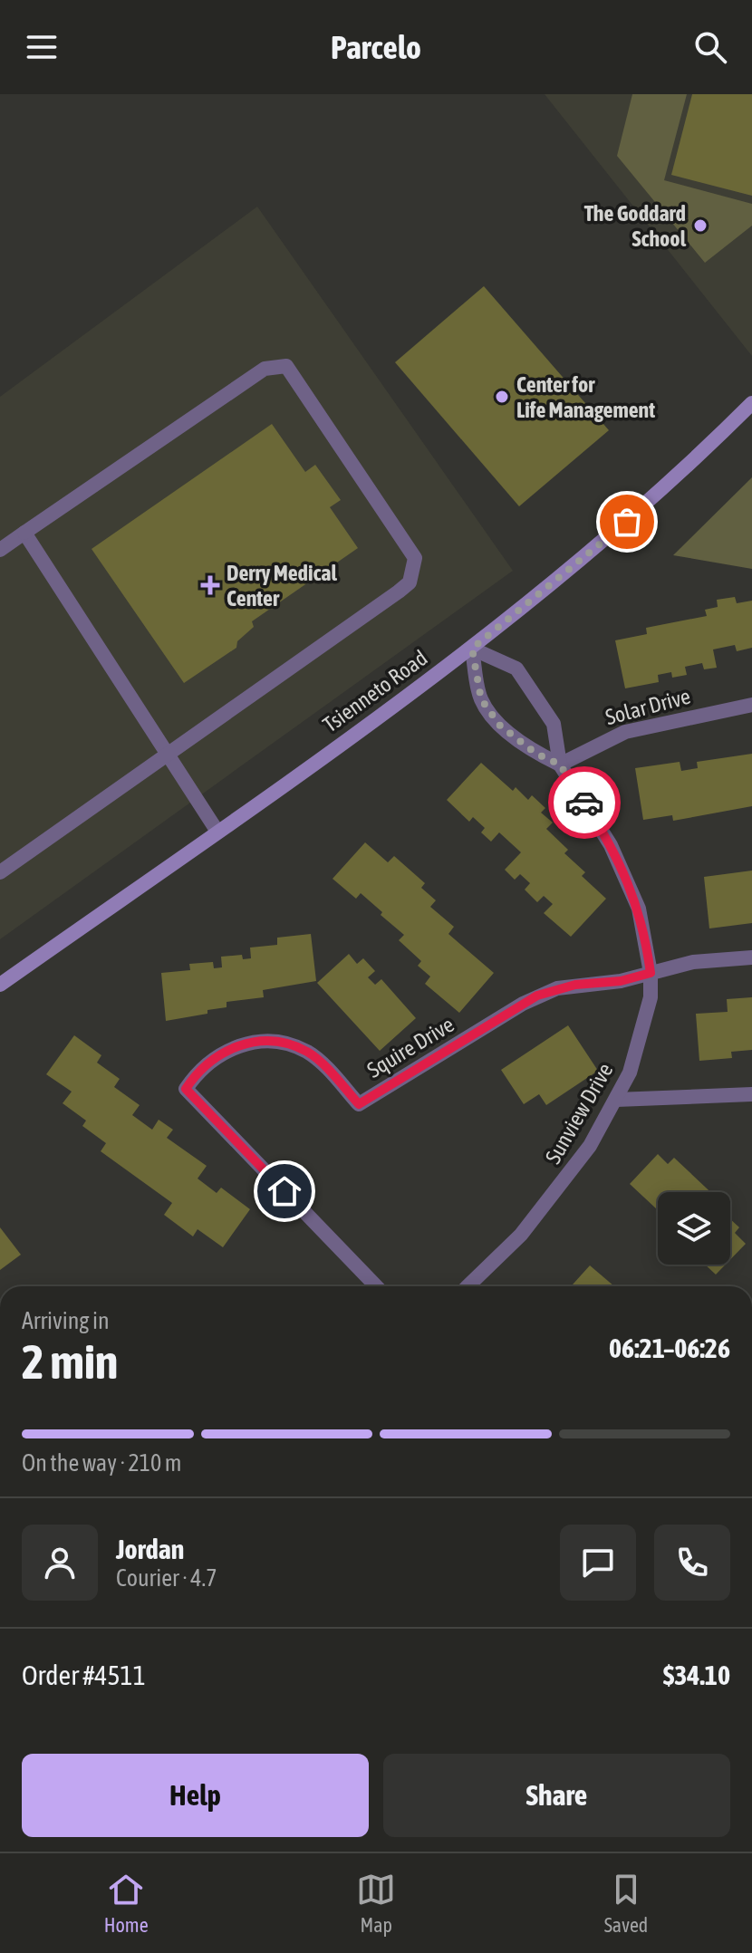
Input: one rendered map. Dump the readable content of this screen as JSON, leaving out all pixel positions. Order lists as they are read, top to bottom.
{
  "streets": {
    "street": [
      "Tsienneto Road",
      "Solar Drive",
      "Squire Drive",
      "Sunview Drive"
    ]
  },
  "crossings": [
    ["Tsienneto Road", "Sunview Drive"],
    ["Solar Drive", "Sunview Drive"],
    ["Squire Drive", "Sunview Drive"]
  ],
  "places": {
    "other": ["The Goddard School", "Center for Life Management"],
    "health": ["Derry Medical Center"]
  },
  "page": {
    "header": "Parcelo",
    "heading": ["2 min", "Arriving in", "06:21–06:26"],
    "panel": [
      "Jordan",
      "Courier · 4.7",
      "Order #4511",
      "$34.10"
    ],
    "bar": "On the way · 210 m",
    "buttons": ["Help", "Share"],
    "tabs": ["Home", "Map", "Saved"]
  }
}
